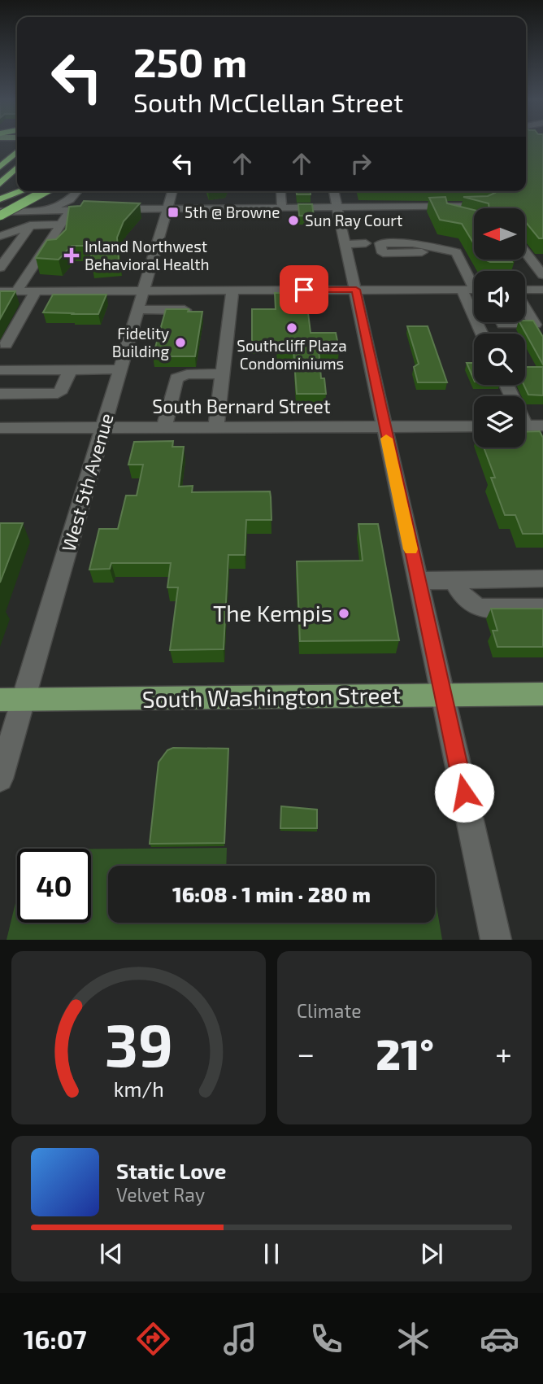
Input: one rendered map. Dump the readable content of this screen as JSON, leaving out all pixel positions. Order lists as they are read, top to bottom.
{
  "streets": {
    "main road": ["South Washington Street"],
    "street": ["South Bernard Street", "West 5th Avenue"]
  },
  "crossings": [
    ["South Bernard Street", "West 5th Avenue"],
    ["West 5th Avenue", "South Washington Street"]
  ],
  "places": {
    "transit": ["5th @ Browne"],
    "other": [
      "Sun Ray Court",
      "Southcliff Plaza Condominiums",
      "Fidelity Building",
      "The Kempis"
    ],
    "health": ["Inland Northwest Behavioral Health"]
  },
  "north": "left",
  "page": {
    "turn": ["250 m", "South McClellan Street"],
    "limit": "40",
    "trip": "16:08 · 1 min · 280 m",
    "tile": "Climate",
    "heat": ["−", "21°", "+"],
    "song": ["Static Love", "Velvet Ray"],
    "tabs": "16:07",
    "gauge": ["39", "km/h"]
  }
}
